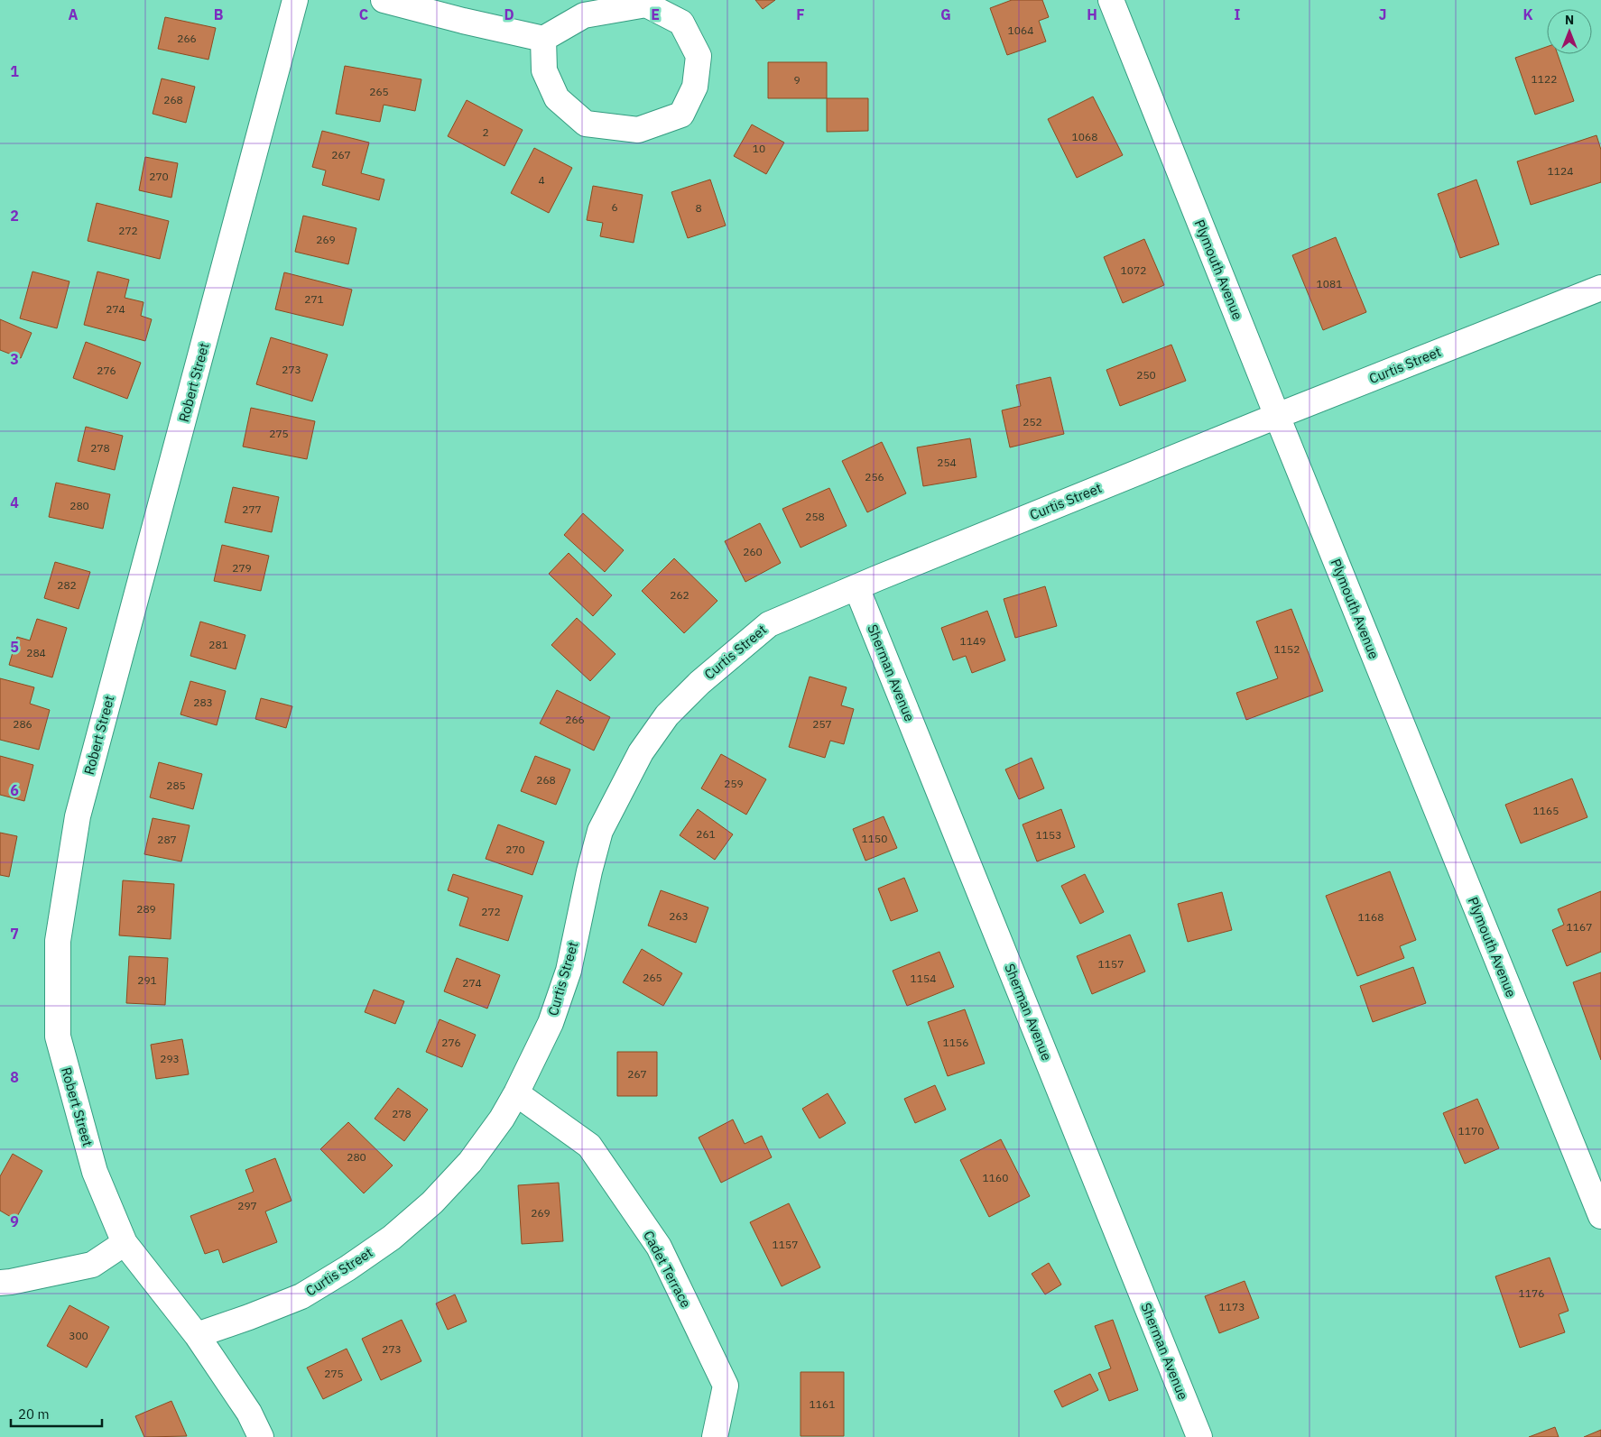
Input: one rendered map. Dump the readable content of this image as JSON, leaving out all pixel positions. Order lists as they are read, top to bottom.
{
  "streets": {
    "street": [
      "Plymouth Avenue",
      "Curtis Street",
      "Robert Street",
      "Sherman Avenue",
      "Cadet Terrace"
    ]
  },
  "crossings": [
    ["Plymouth Avenue", "Curtis Street"],
    ["Curtis Street", "Robert Street"],
    ["Curtis Street", "Sherman Avenue"],
    ["Curtis Street", "Cadet Terrace"]
  ],
  "house_numbers": [
    "1064",
    "266",
    "1122",
    "9",
    "265",
    "268",
    "2",
    "1068",
    "10",
    "267",
    "1124",
    "270",
    "4",
    "6",
    "8",
    "272",
    "269",
    "1072",
    "1081",
    "271",
    "274",
    "273",
    "276",
    "250",
    "252",
    "275",
    "278",
    "254",
    "256",
    "280",
    "277",
    "258",
    "260",
    "279",
    "282",
    "262",
    "1149",
    "281",
    "1152",
    "284",
    "283",
    "266",
    "286",
    "257",
    "268",
    "259",
    "285",
    "1165",
    "261",
    "1153",
    "1150",
    "287",
    "270",
    "289",
    "272",
    "263",
    "1168",
    "1167",
    "1157",
    "265",
    "1154",
    "291",
    "274",
    "276",
    "1156",
    "293",
    "267",
    "278",
    "1170",
    "280",
    "1160",
    "297",
    "269",
    "1157",
    "1176",
    "1173",
    "300",
    "273",
    "275",
    "1161"
  ],
  "scale_bar": "20 m",
  "north": "top",
  "grid": {
    "columns": [
      "A",
      "B",
      "C",
      "D",
      "E",
      "F",
      "G",
      "H",
      "I",
      "J",
      "K"
    ],
    "rows": [
      "1",
      "2",
      "3",
      "4",
      "5",
      "6",
      "7",
      "8",
      "9"
    ]
  }
}
